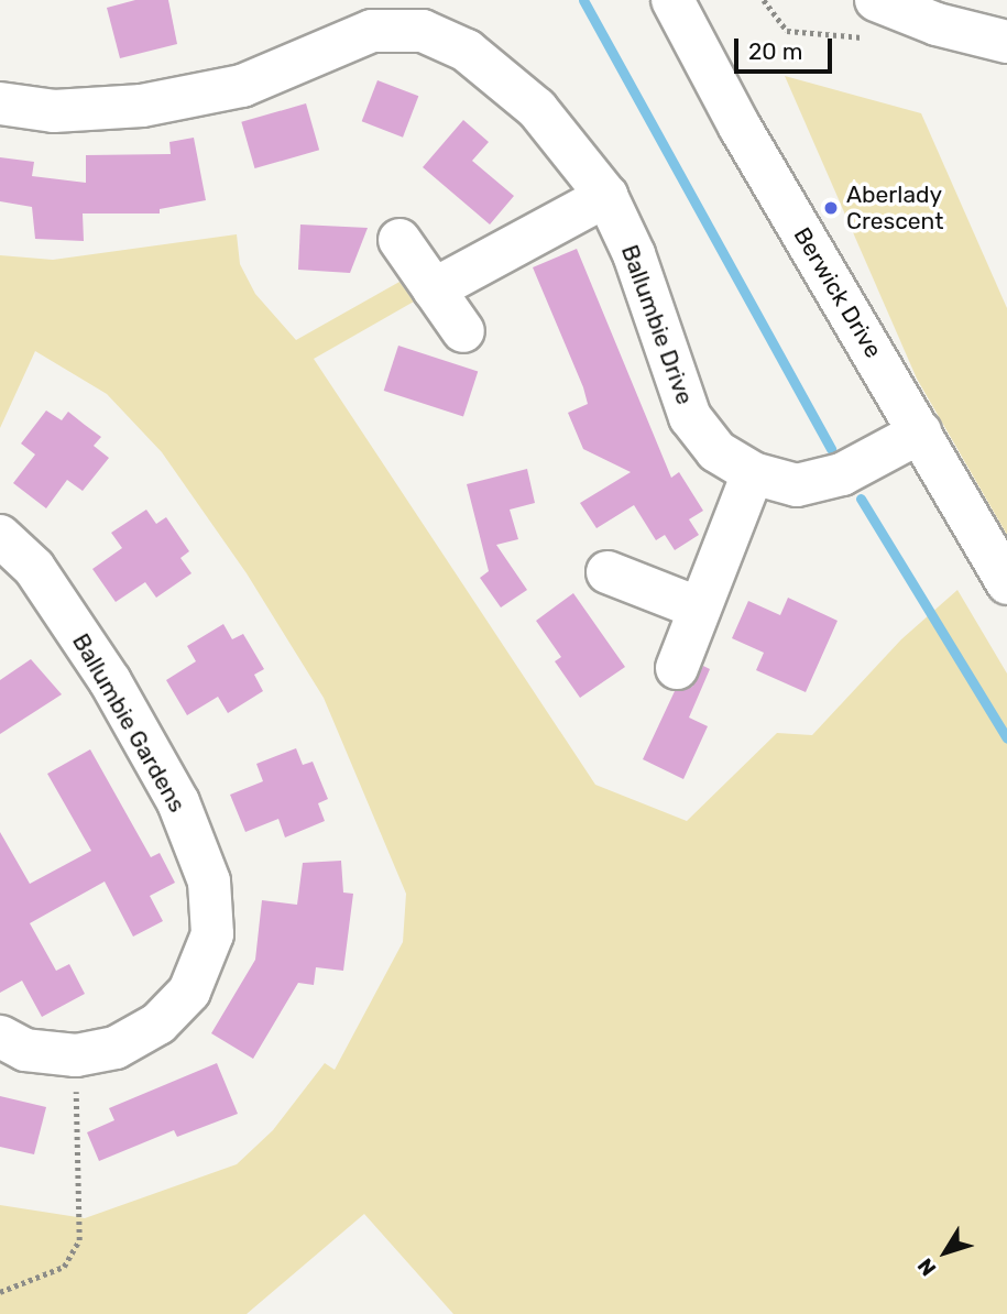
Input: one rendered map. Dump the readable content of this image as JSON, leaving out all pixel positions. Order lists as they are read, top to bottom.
{
  "streets": {
    "street": ["Berwick Drive", "Ballumbie Drive", "Ballumbie Gardens"]
  },
  "crossings": [
    ["Berwick Drive", "Ballumbie Drive"]
  ],
  "places": ["Aberlady Crescent"],
  "scale_bar": "20 m",
  "north": "bottom left"
}
